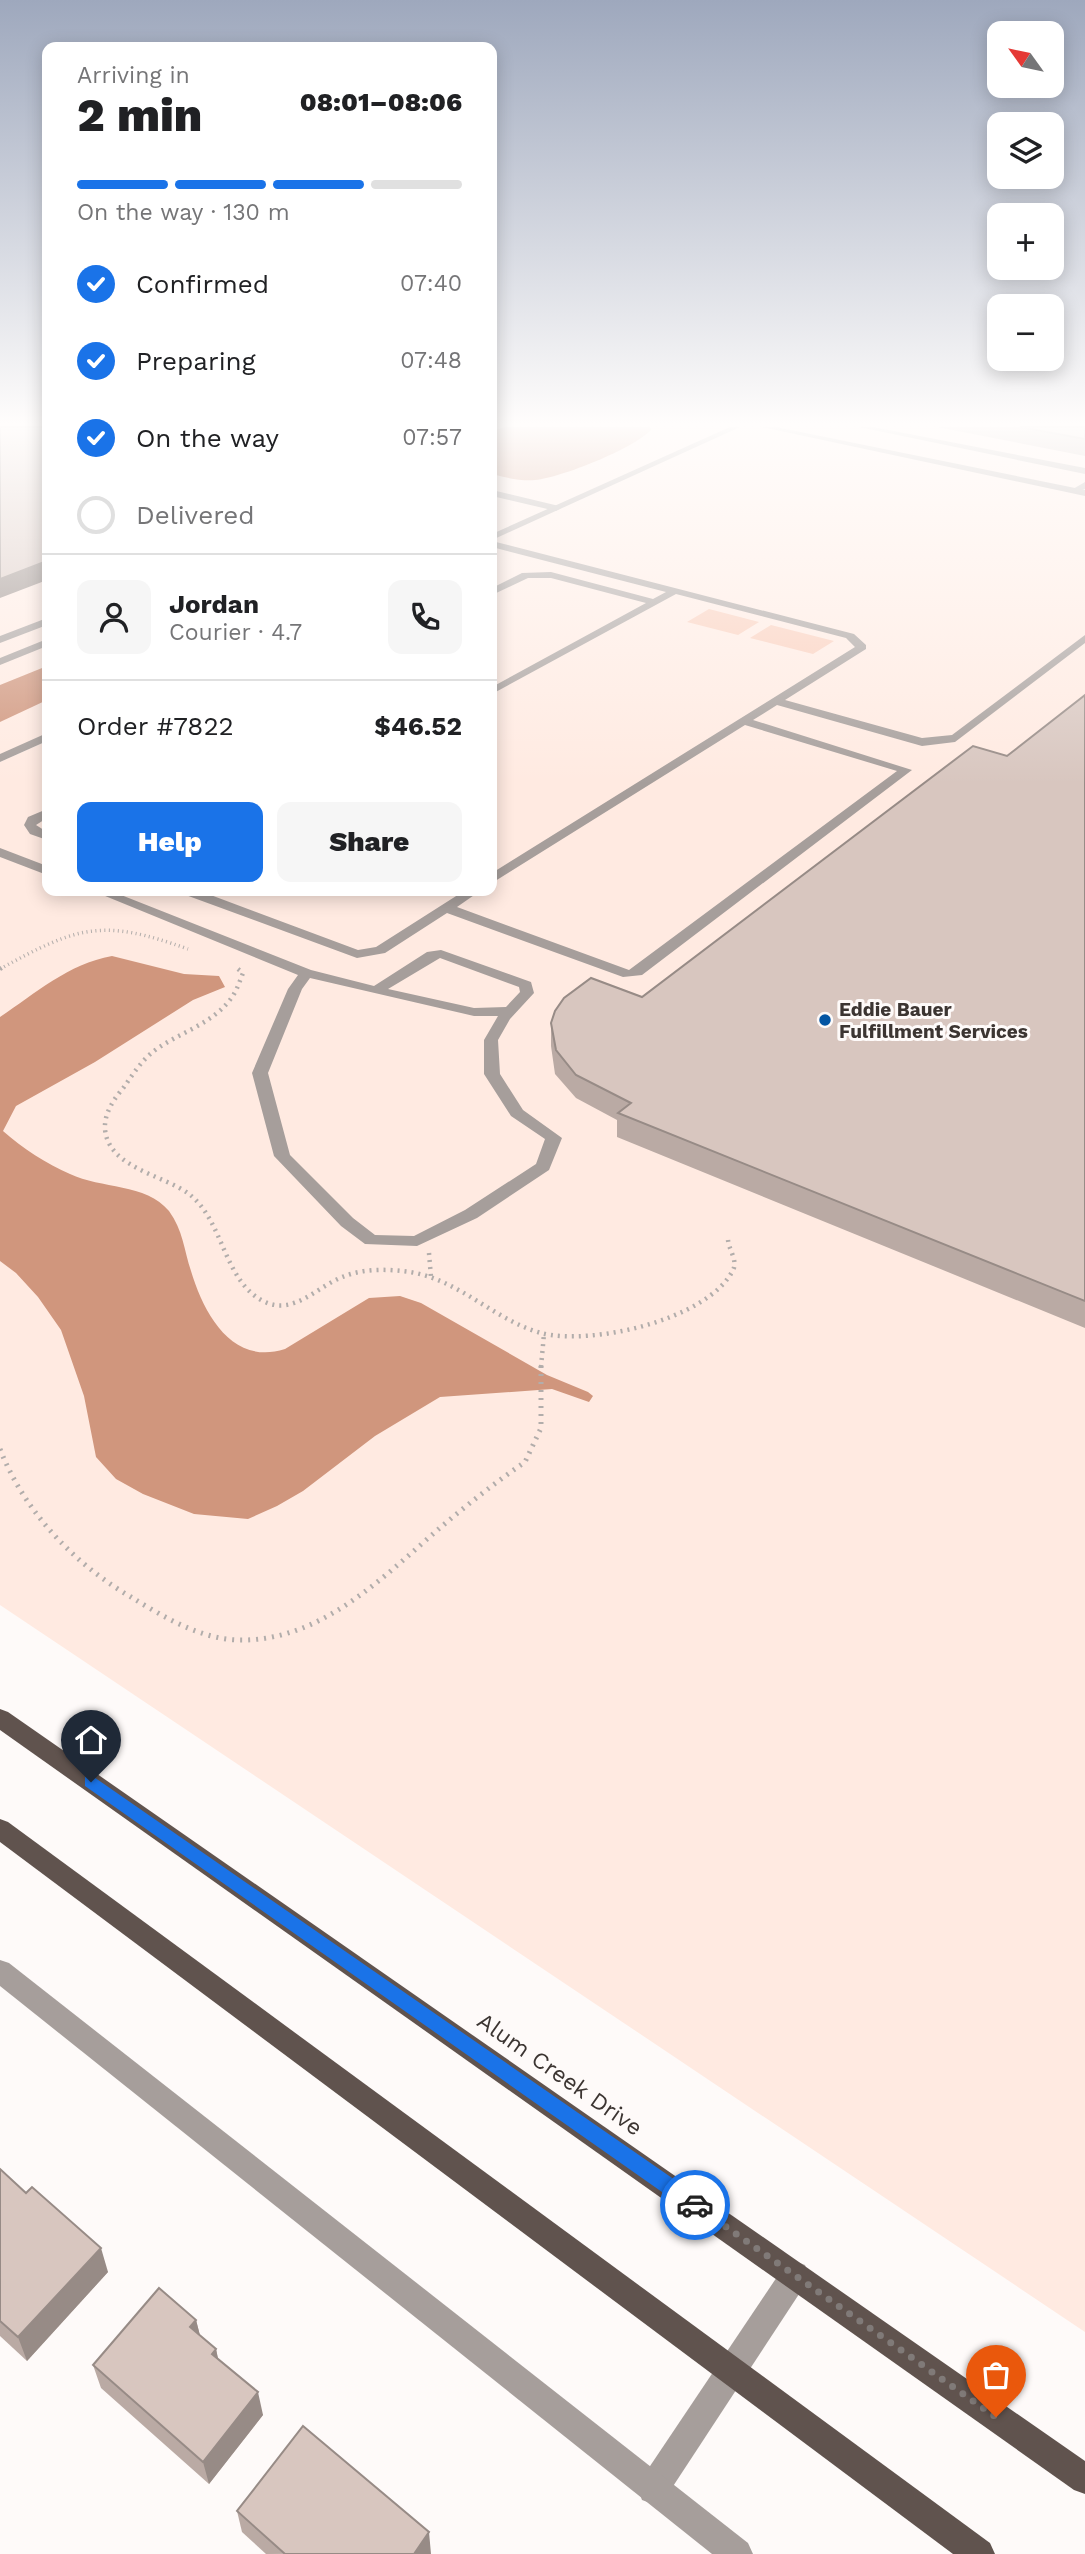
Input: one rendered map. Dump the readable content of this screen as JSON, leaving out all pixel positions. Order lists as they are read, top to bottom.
{
  "streets": {
    "main road": ["Alum Creek Drive"]
  },
  "places": ["Eddie Bauer Fulfillment Services"],
  "north": "top left",
  "page": {
    "map_buttons": ["+", "−"],
    "heading": ["2 min", "Arriving in", "08:01–08:06"],
    "panel": [
      "Jordan",
      "Courier · 4.7",
      "Order #7822",
      "$46.52"
    ],
    "bar": "On the way · 130 m",
    "list": [
      ["Confirmed", "07:40"],
      ["Preparing", "07:48"],
      ["On the way", "07:57"],
      "Delivered"
    ],
    "buttons": ["Help", "Share"]
  }
}
